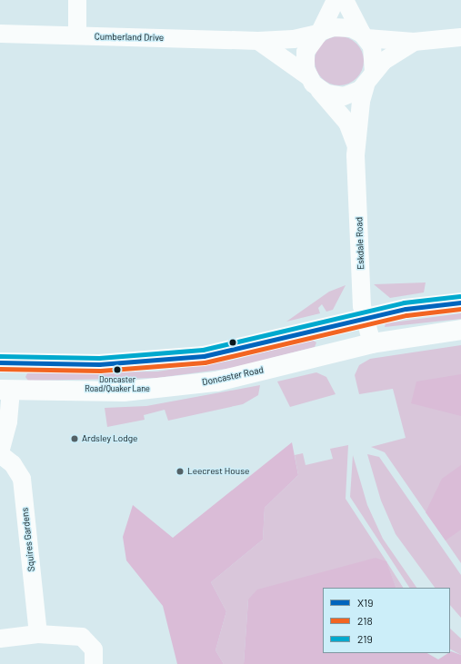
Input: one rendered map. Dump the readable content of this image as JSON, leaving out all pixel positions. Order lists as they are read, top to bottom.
{
  "streets": {
    "highway": ["Doncaster Road"],
    "street": ["Cumberland Drive", "Eskdale Road", "Squires Gardens"]
  },
  "crossings": [
    ["Cumberland Drive", "Eskdale Road"],
    ["Eskdale Road", "Doncaster Road"]
  ],
  "places": ["Doncaster Road/Quaker Lane", "Ardsley Lodge", "Leecrest House"],
  "lines": ["transit line 219", "transit line X19", "transit line 218"],
  "legend": ["X19", "218", "219"]
}
